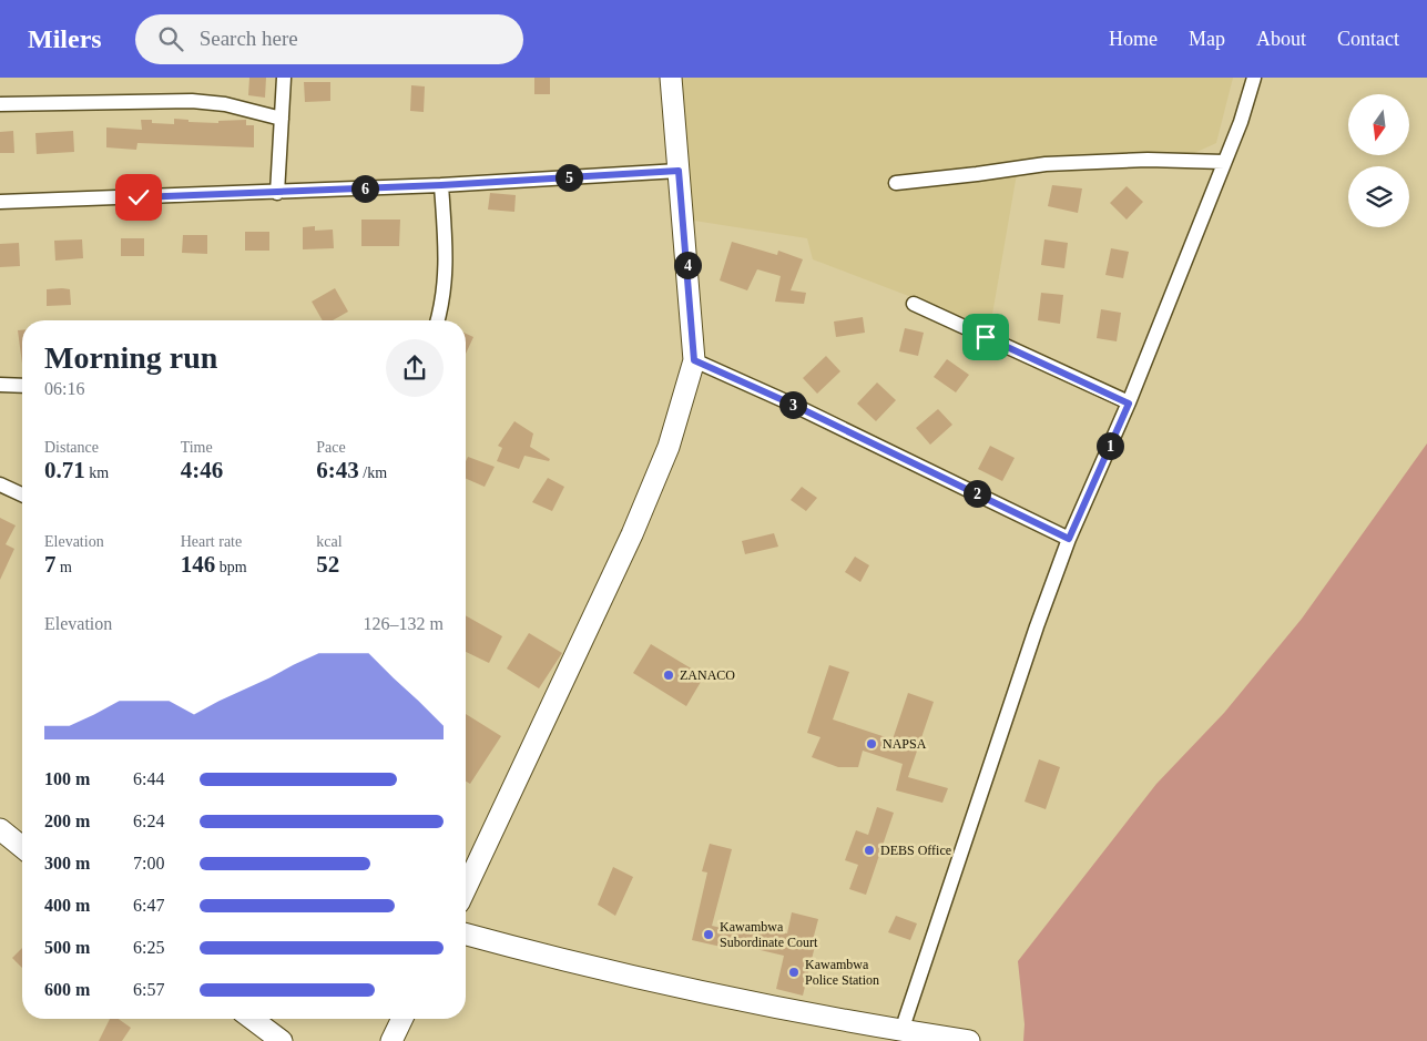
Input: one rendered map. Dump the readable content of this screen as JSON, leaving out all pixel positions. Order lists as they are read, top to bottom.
{
  "places": [
    "ZANACO",
    "NAPSA",
    "DEBS Office",
    "Kawambwa Subordinate Court",
    "Kawambwa Police Station"
  ],
  "north": "bottom",
  "page": {
    "header": "Milers",
    "search": "Search here",
    "nav": [
      "Home",
      "Map",
      "About",
      "Contact"
    ],
    "pins": [
      "5",
      "6",
      "4",
      "3",
      "1",
      "2"
    ],
    "heading": ["Morning run", "06:16"],
    "stats": [
      ["Distance", "0.71 km"],
      ["Time", "4:46"],
      ["Pace", "6:43 /km"],
      ["Elevation", "7 m"],
      ["Heart rate", "146 bpm"],
      ["kcal", "52"]
    ],
    "chart": ["Elevation", "126–132 m"],
    "list": [
      {
        "name": "100 m",
        "note": "6:44"
      },
      {
        "name": "200 m",
        "note": "6:24"
      },
      {
        "name": "300 m",
        "note": "7:00"
      },
      {
        "name": "400 m",
        "note": "6:47"
      },
      {
        "name": "500 m",
        "note": "6:25"
      },
      {
        "name": "600 m",
        "note": "6:57"
      }
    ]
  }
}
